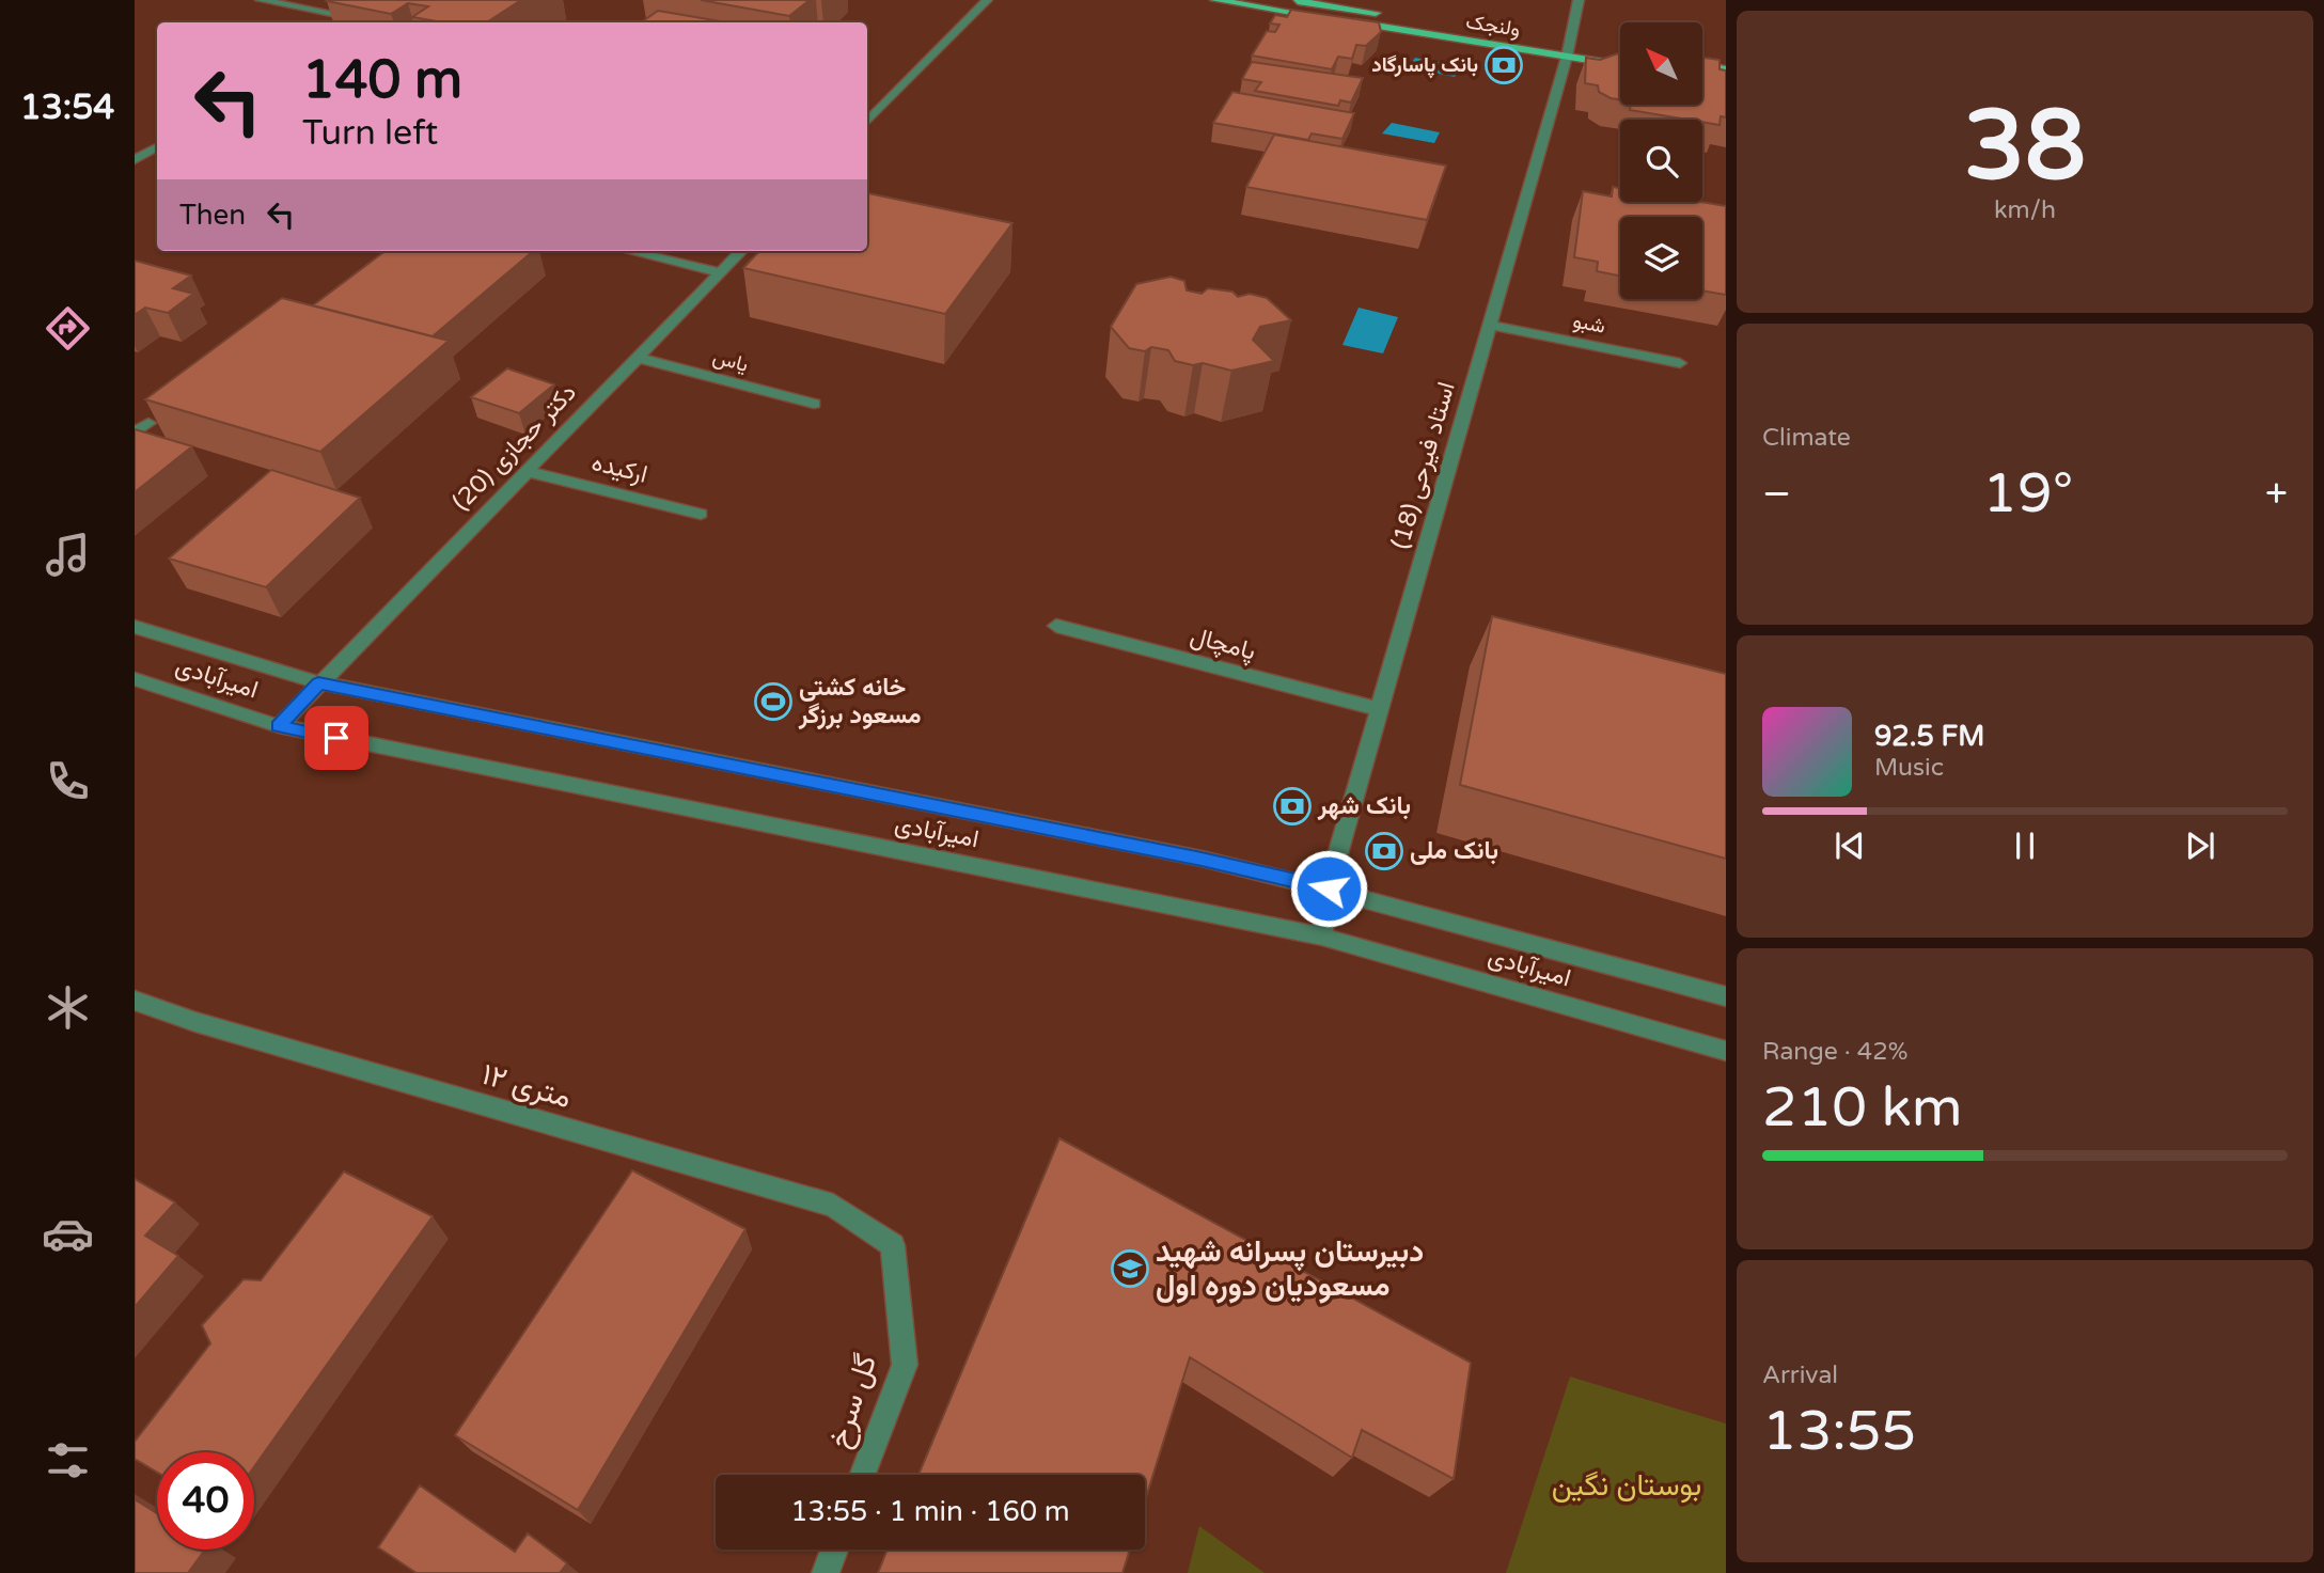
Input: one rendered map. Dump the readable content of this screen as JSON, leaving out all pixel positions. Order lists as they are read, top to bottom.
{
  "streets": {
    "main road": ["ولنجک"],
    "street": [
      "شبو",
      "یاس",
      "دکتر حجازی (20)",
      "استاد فیرحی (18)",
      "ارکیده",
      "پامچال",
      "امیرآبادی",
      "۱۲ متری",
      "گل سرخ"
    ]
  },
  "crossings": [
    ["ولنجک", "استاد فیرحی (18)"],
    ["شبو", "استاد فیرحی (18)"],
    ["یاس", "دکتر حجازی (20)"],
    ["دکتر حجازی (20)", "ارکیده"],
    ["دکتر حجازی (20)", "امیرآبادی"],
    ["استاد فیرحی (18)", "پامچال"],
    ["استاد فیرحی (18)", "امیرآبادی"],
    ["۱۲ متری", "گل سرخ"]
  ],
  "parks": ["بوستان نگین"],
  "places": {
    "bank": ["بانک پاسارگاد", "بانک شهر", "بانک ملی"],
    "sports": ["خانه کشتی مسعود برزگر"],
    "school or university": ["دبیرستان پسرانه شهید مسعودیان دوره اول"]
  },
  "north": "top left",
  "page": {
    "tabs": "13:54",
    "tile": [
      ["38", "km/h"],
      "Climate",
      ["Range · 42%", "210 km"],
      ["Arrival", "13:55"]
    ],
    "turn": ["140 m", "Turn left"],
    "then": "Then",
    "heat": ["−", "19°", "+"],
    "song": ["92.5 FM", "Music"],
    "limit": "40",
    "trip": "13:55 · 1 min · 160 m"
  }
}
